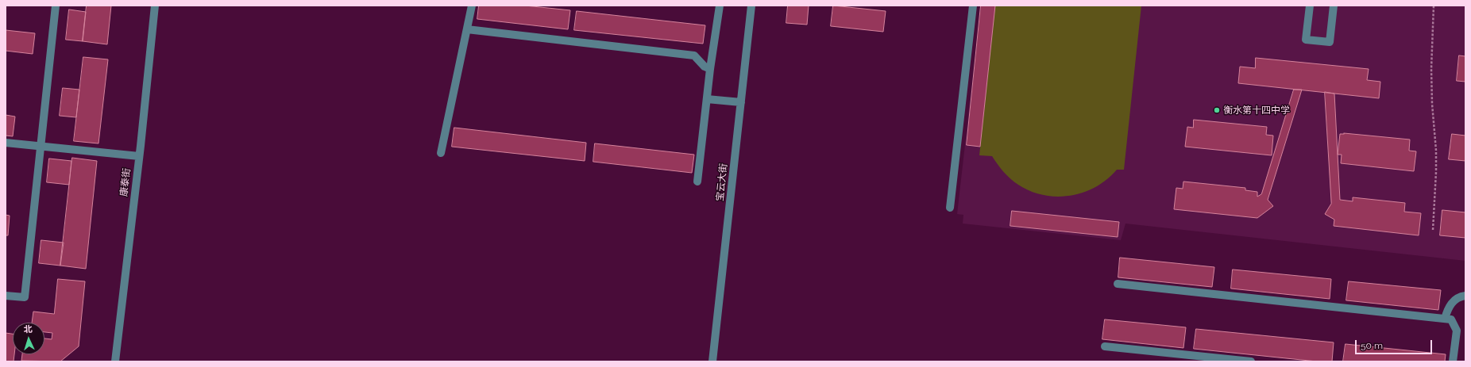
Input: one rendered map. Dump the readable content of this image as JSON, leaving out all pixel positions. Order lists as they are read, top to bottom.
{
  "streets": {
    "street": ["康泰街", "宝云大街"]
  },
  "places": ["衡水第十四中学"],
  "scale_bar": "50 m",
  "north": "top"
}
